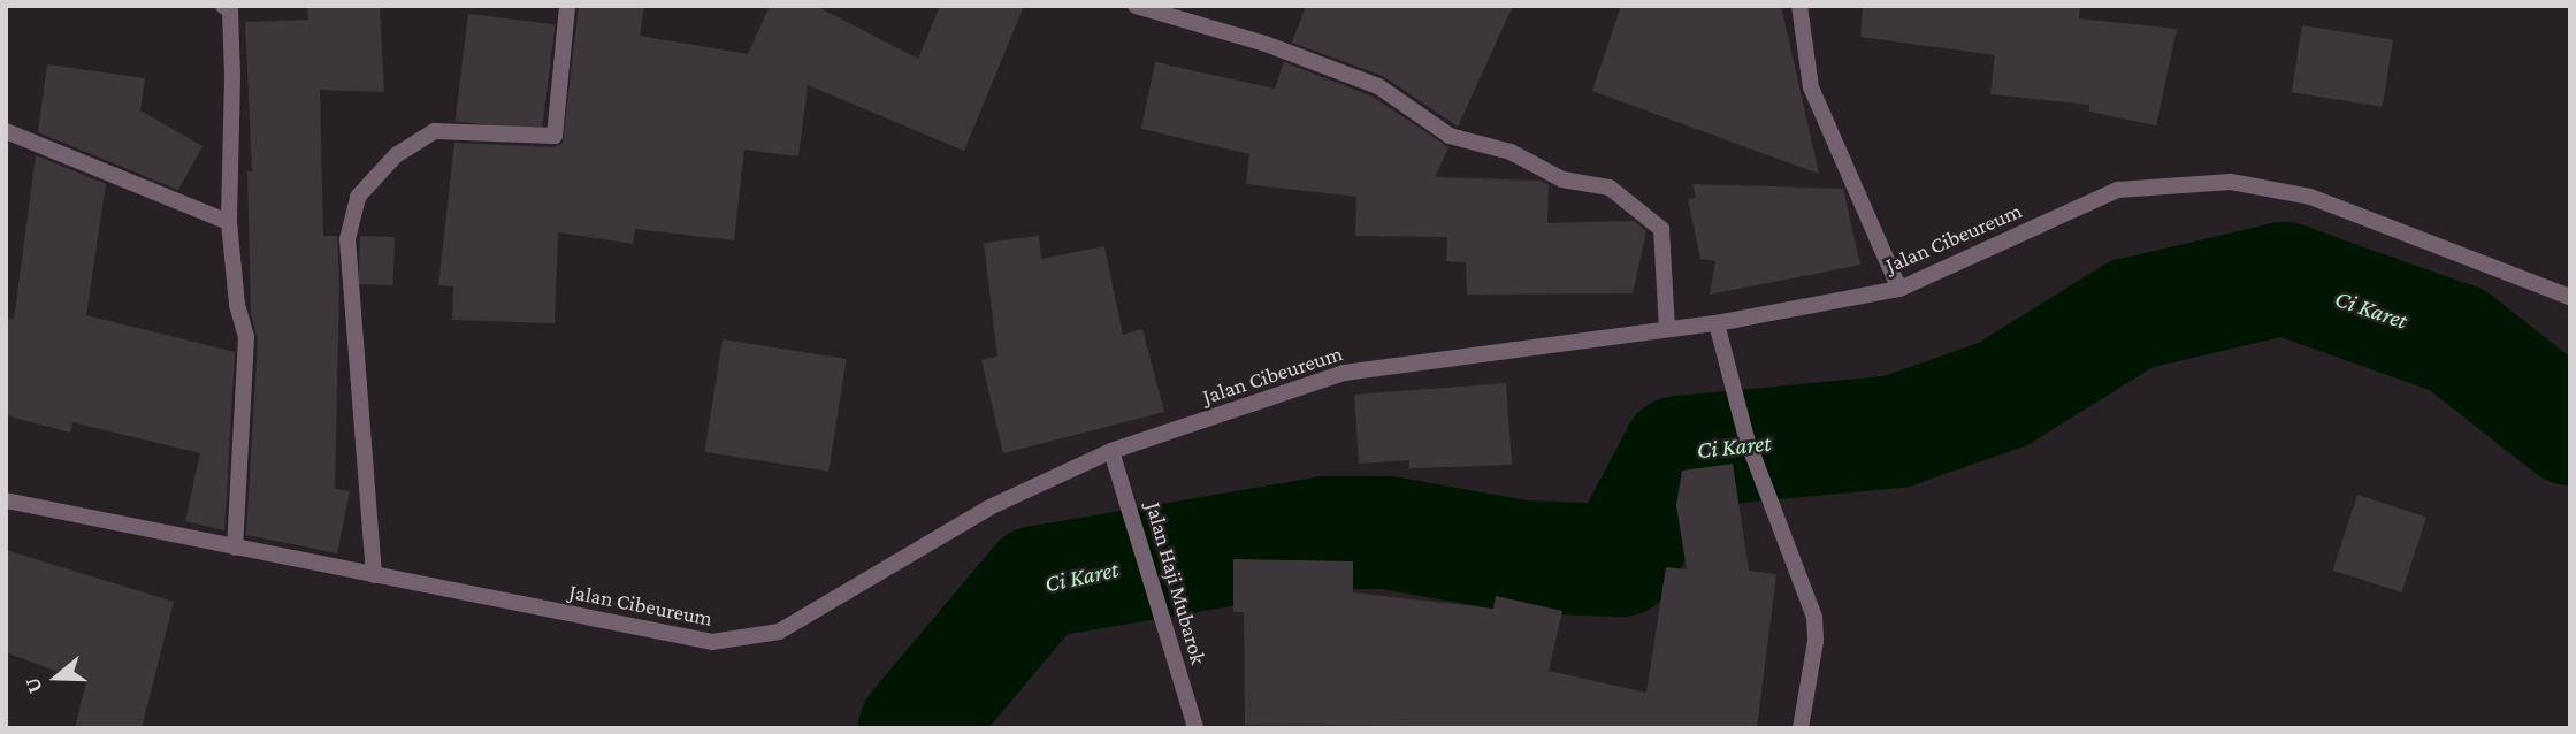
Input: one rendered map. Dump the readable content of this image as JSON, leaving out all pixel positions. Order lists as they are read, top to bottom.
{
  "streets": {
    "street": ["Jalan Cibeureum", "Jalan Haji Mubarok"]
  },
  "crossings": [
    ["Jalan Cibeureum", "Jalan Haji Mubarok"]
  ],
  "water": ["Ci Karet"],
  "north": "left"
}
